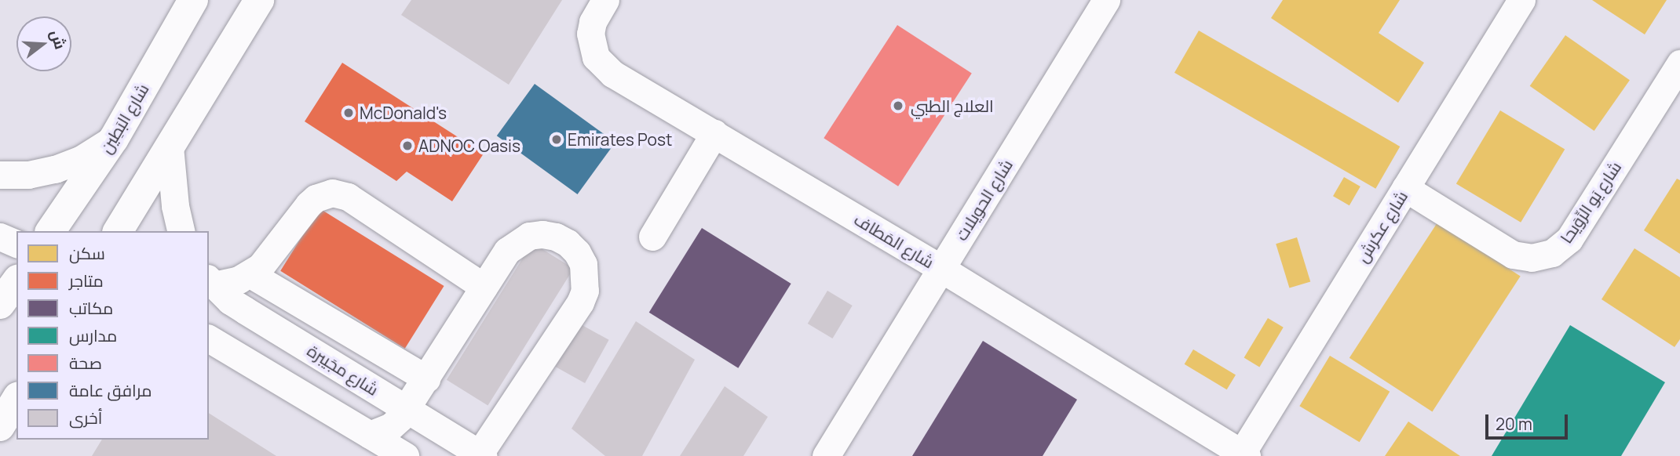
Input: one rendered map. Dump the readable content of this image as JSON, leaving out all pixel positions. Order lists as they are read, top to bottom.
{
  "streets": {
    "main road": ["شارع البَطِين"],
    "street": [
      "شارع الحويلات",
      "شارع يَو الرِّوَيحا",
      "شارع عكرش",
      "شارع المَطاف",
      "شارع مجَيبرة"
    ]
  },
  "crossings": [
    ["شارع الحويلات", "شارع المَطاف"],
    ["شارع يَو الرِّوَيحا", "شارع عكرش"],
    ["شارع عكرش", "شارع المَطاف"]
  ],
  "places": [
    "العلاج الطبي",
    "McDonald's",
    "Emirates Post",
    "ADNOC Oasis"
  ],
  "legend": [
    "سكن",
    "متاجر",
    "مكاتب",
    "مدارس",
    "صحة",
    "مرافق عامة",
    "أخرى"
  ],
  "scale_bar": "20 m",
  "north": "right"
}
